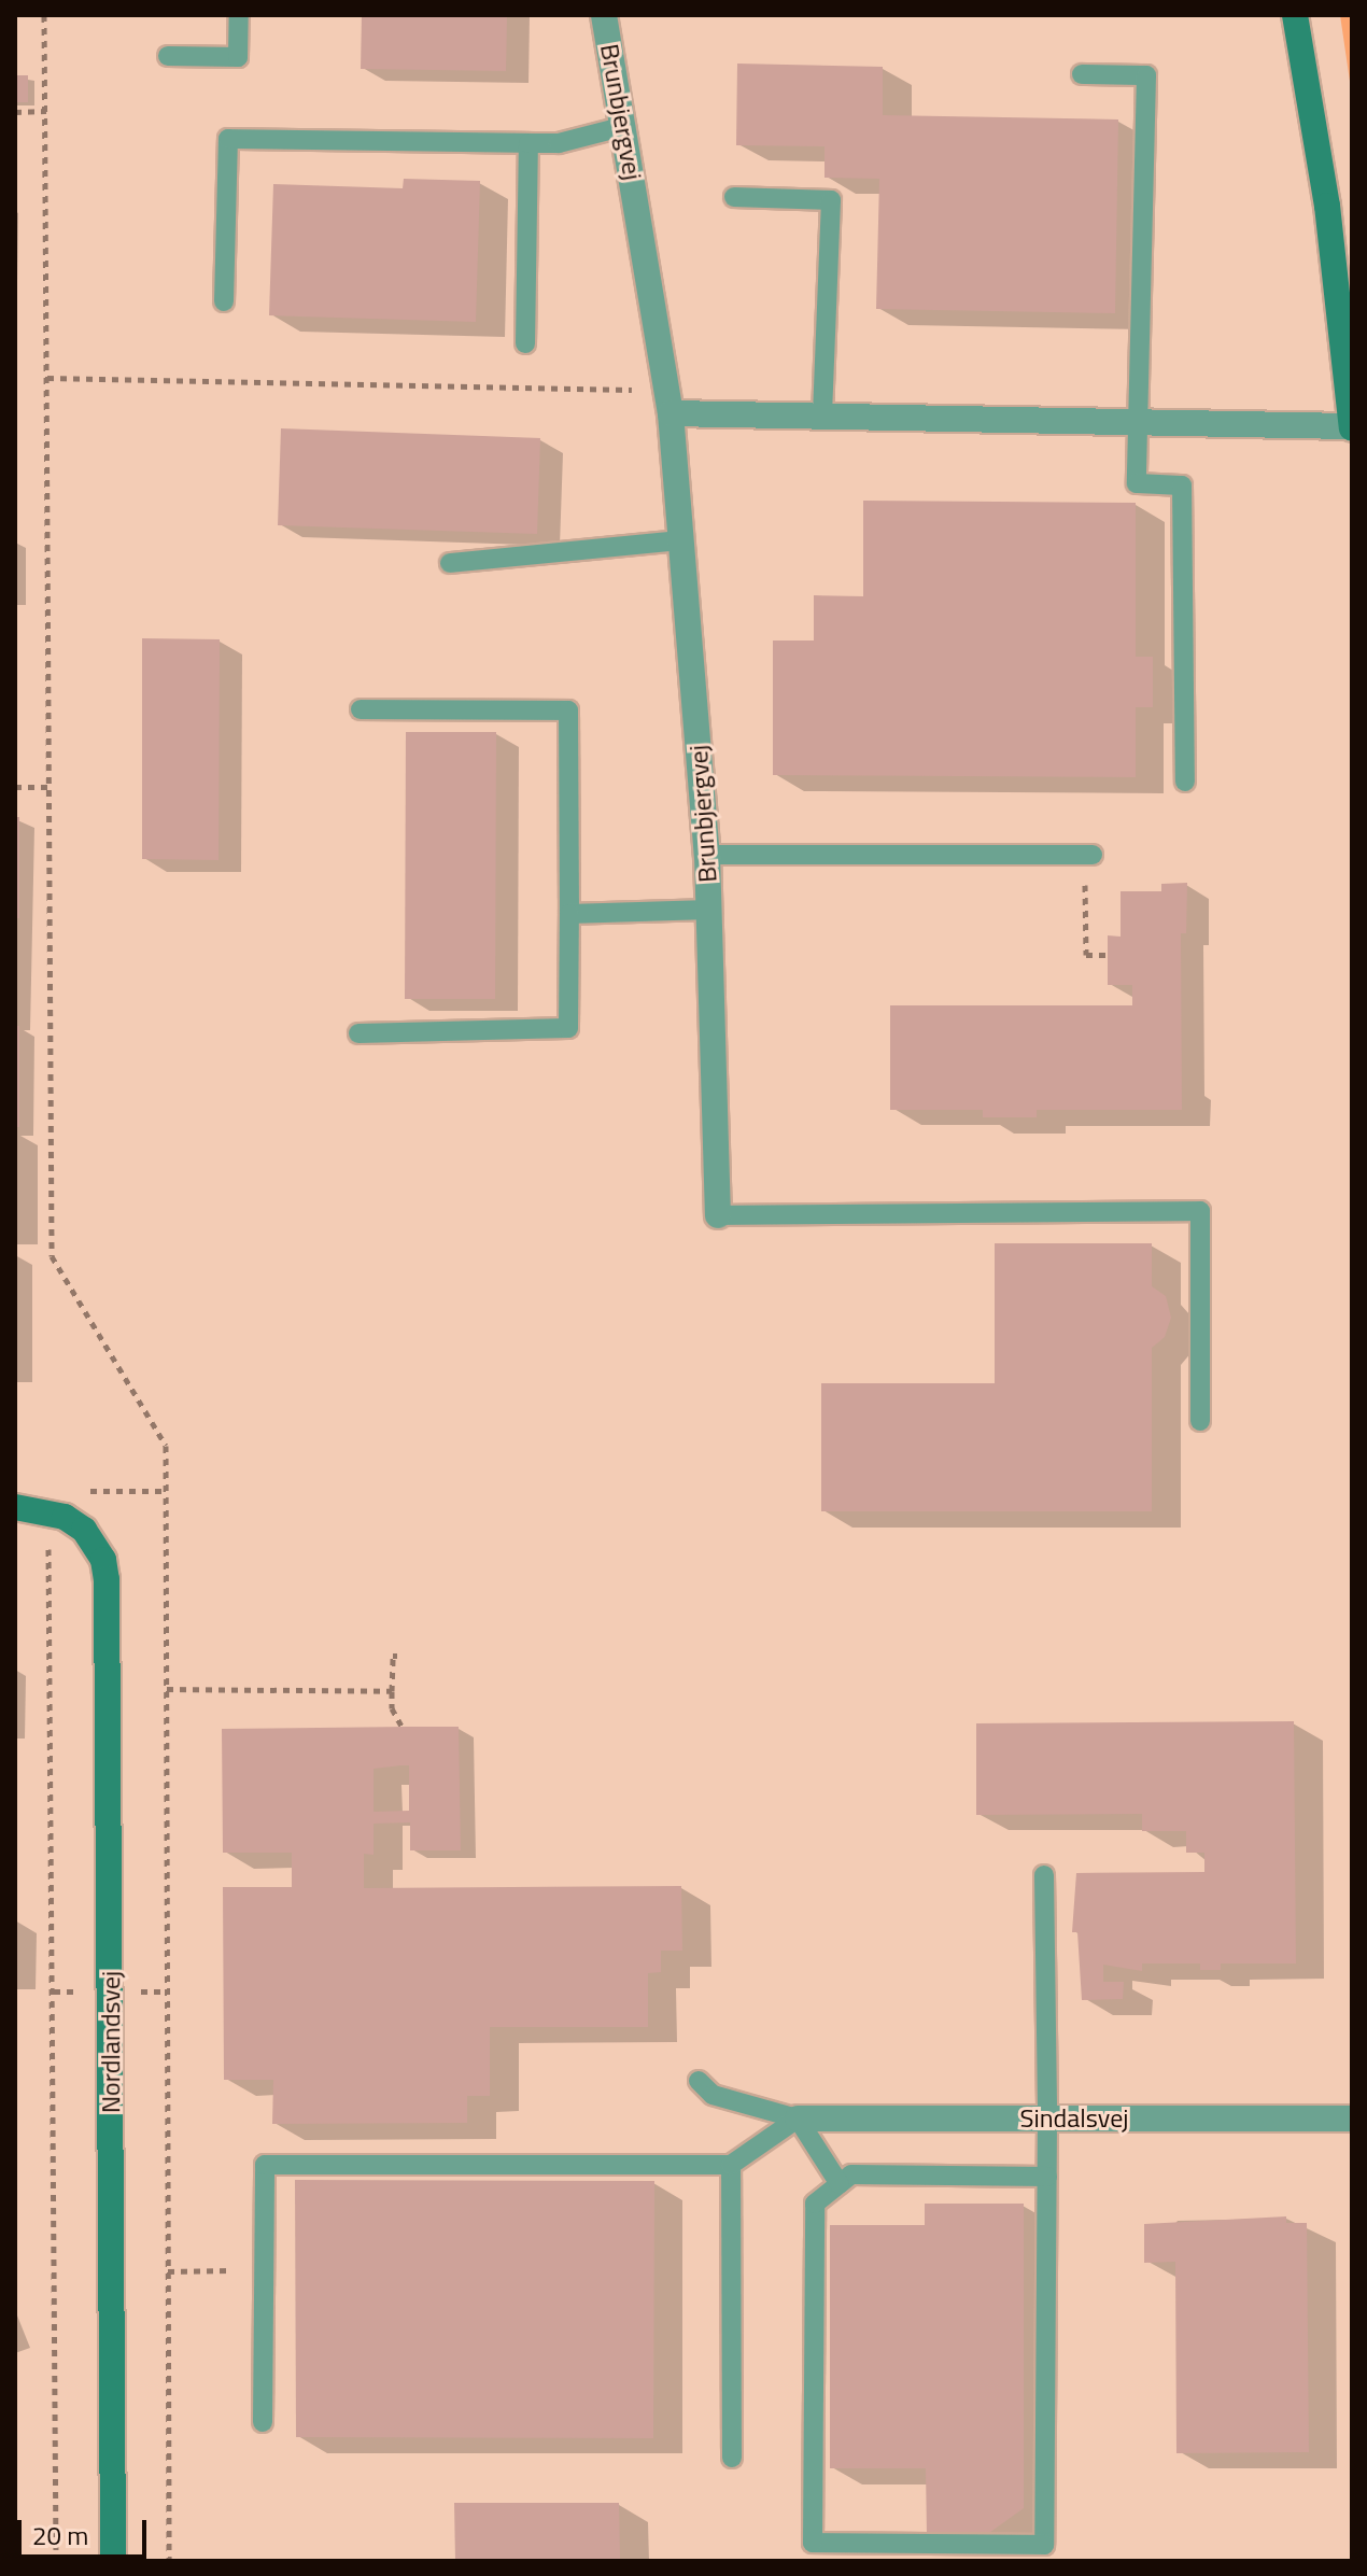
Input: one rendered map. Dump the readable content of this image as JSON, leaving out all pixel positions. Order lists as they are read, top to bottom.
{
  "streets": {
    "street": ["Brunbjergvej", "Nordlandsvej", "Sindalsvej"]
  },
  "scale_bar": "20 m"
}
